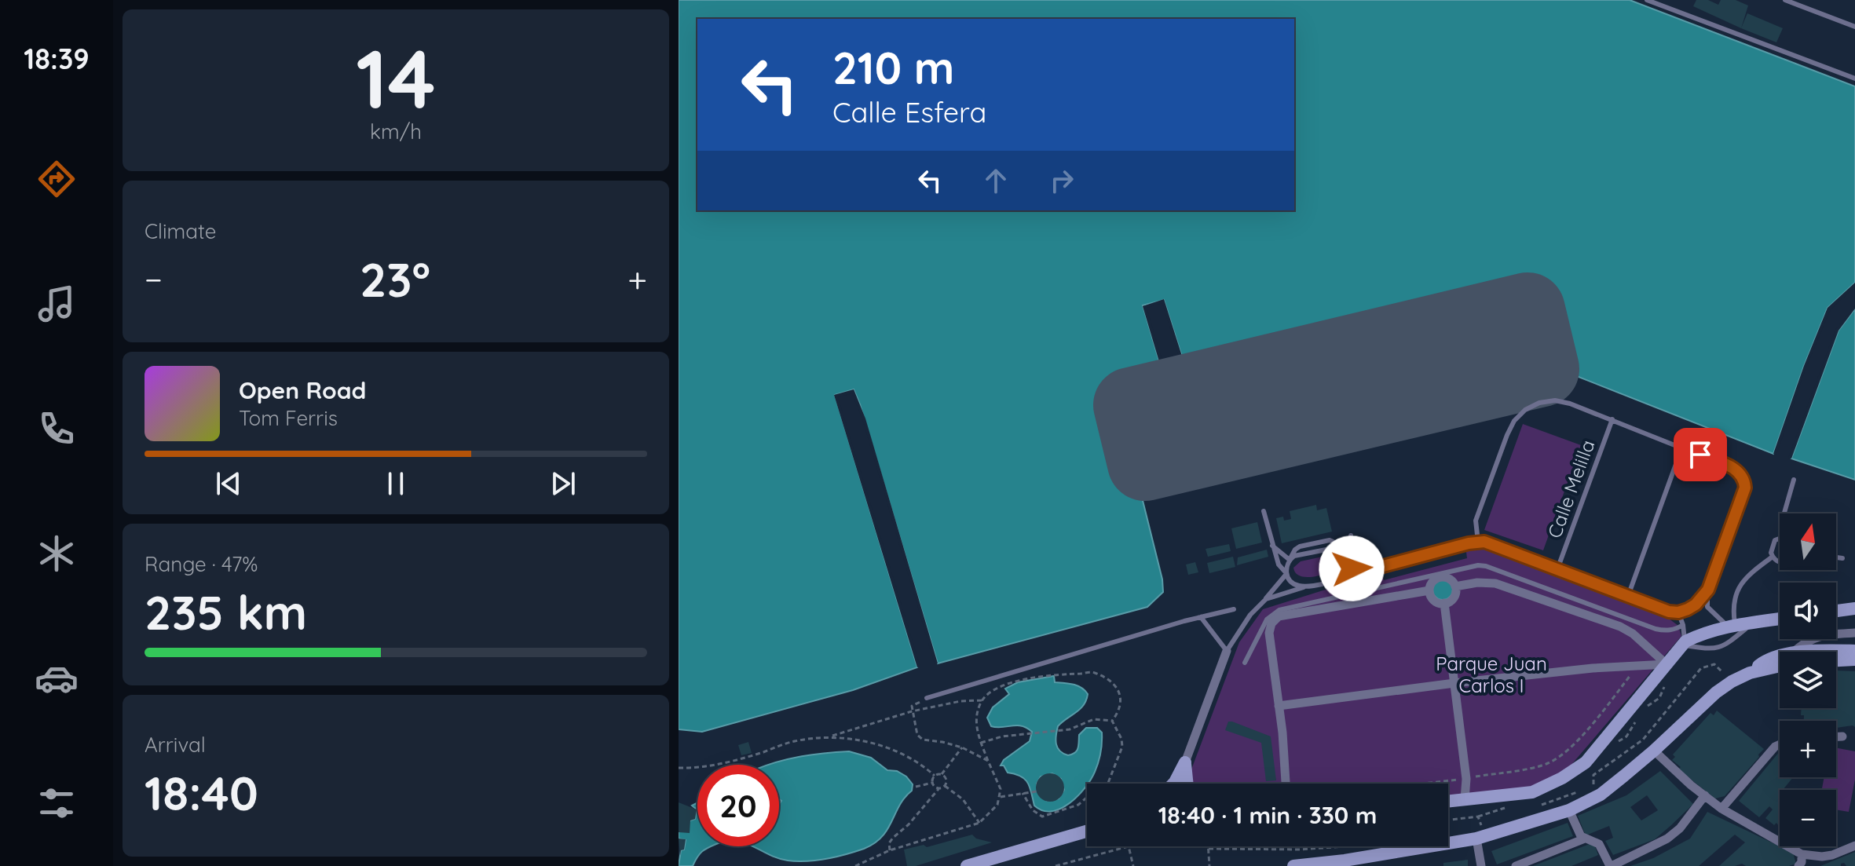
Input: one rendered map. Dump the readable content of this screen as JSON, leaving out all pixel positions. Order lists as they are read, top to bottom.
{
  "streets": {
    "lane": ["Calle Melilla"]
  },
  "parks": ["Parque Juan Carlos I"],
  "north": "top",
  "page": {
    "tabs": "18:39",
    "tile": [
      ["14", "km/h"],
      "Climate",
      ["Range · 47%", "235 km"],
      ["Arrival", "18:40"]
    ],
    "turn": ["210 m", "Calle Esfera"],
    "heat": ["−", "23°", "+"],
    "song": ["Open Road", "Tom Ferris"],
    "map_buttons": ["+", "−"],
    "limit": "20",
    "trip": "18:40 · 1 min · 330 m"
  }
}
